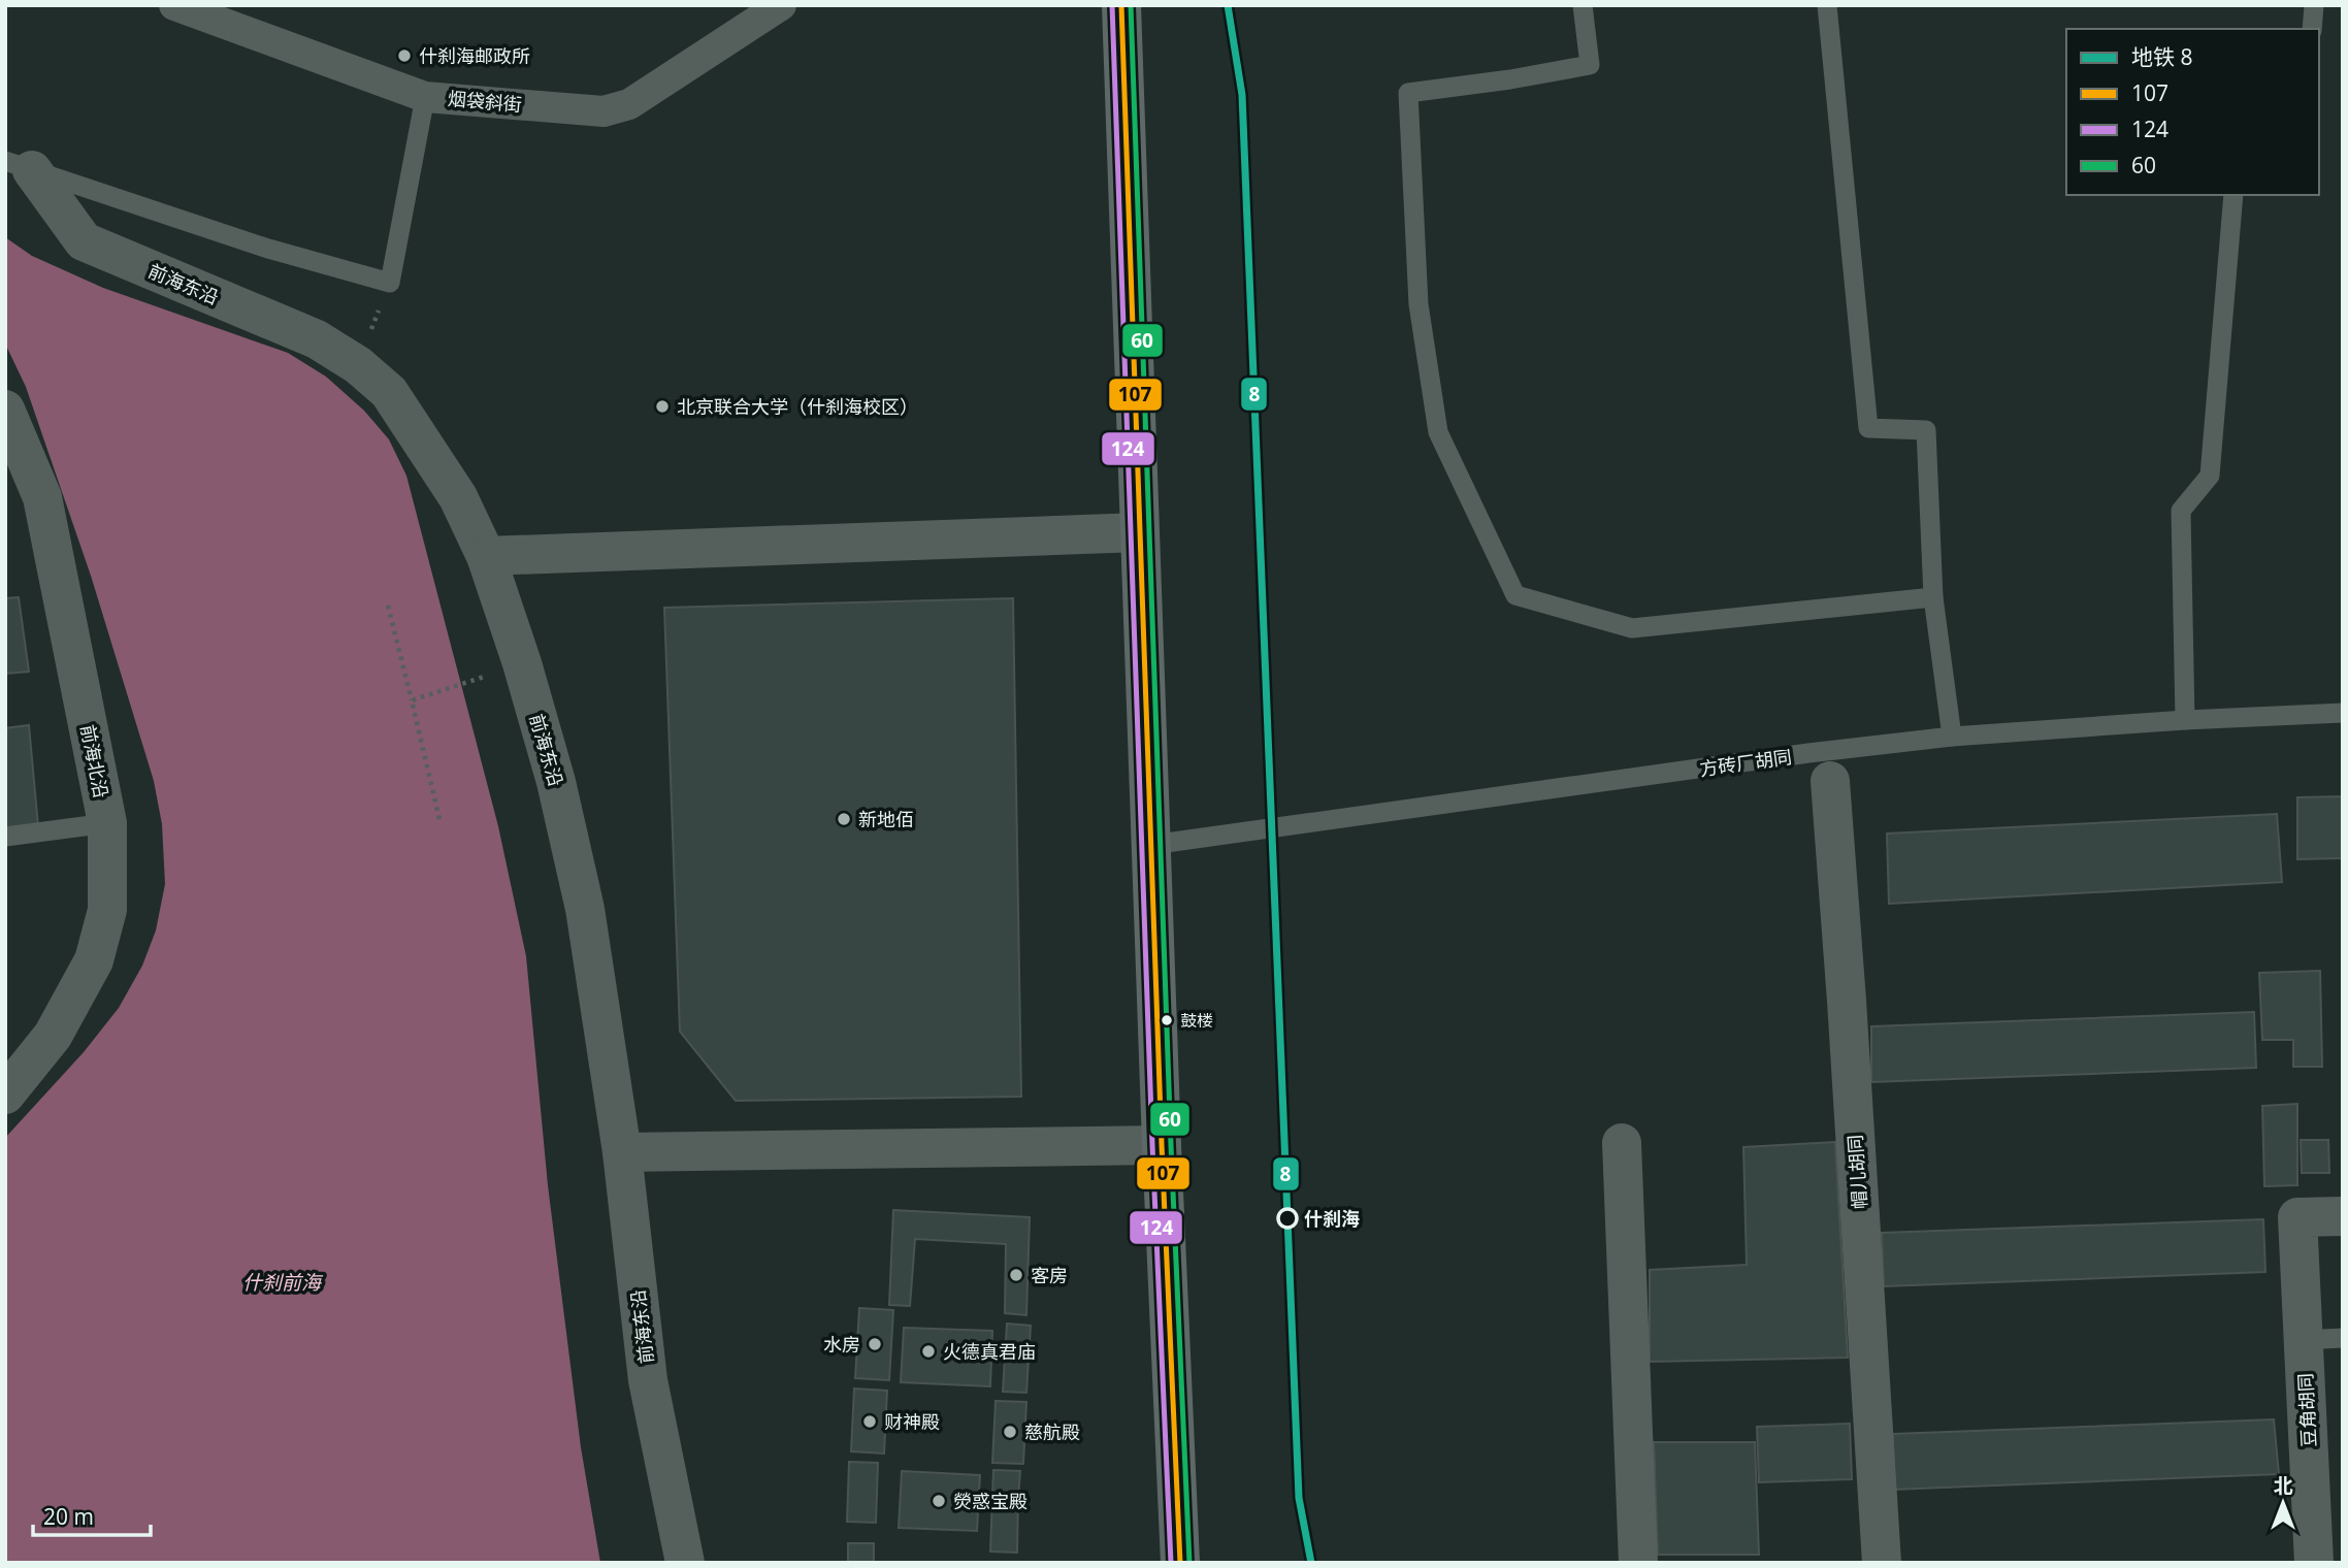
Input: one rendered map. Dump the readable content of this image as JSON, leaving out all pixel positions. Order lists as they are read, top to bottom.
{
  "streets": {
    "street": [
      "烟袋斜街",
      "前海东沿",
      "前海北沿",
      "帽儿胡同",
      "豆角胡同"
    ],
    "lane": ["方砖厂胡同"]
  },
  "water": ["什刹前海"],
  "places": [
    "什刹海邮政所",
    "北京联合大学（什刹海校区）",
    "新地佰",
    "鼓楼",
    "什刹海",
    "客房",
    "水房",
    "火德真君庙",
    "财神殿",
    "慈航殿",
    "熒惑宝殿"
  ],
  "lines": [
    "metro line 8",
    "transit line 107",
    "transit line 124",
    "transit line 60"
  ],
  "legend": [
    "地铁 8",
    "107",
    "124",
    "60"
  ],
  "scale_bar": "20 m",
  "north": "top"
}
